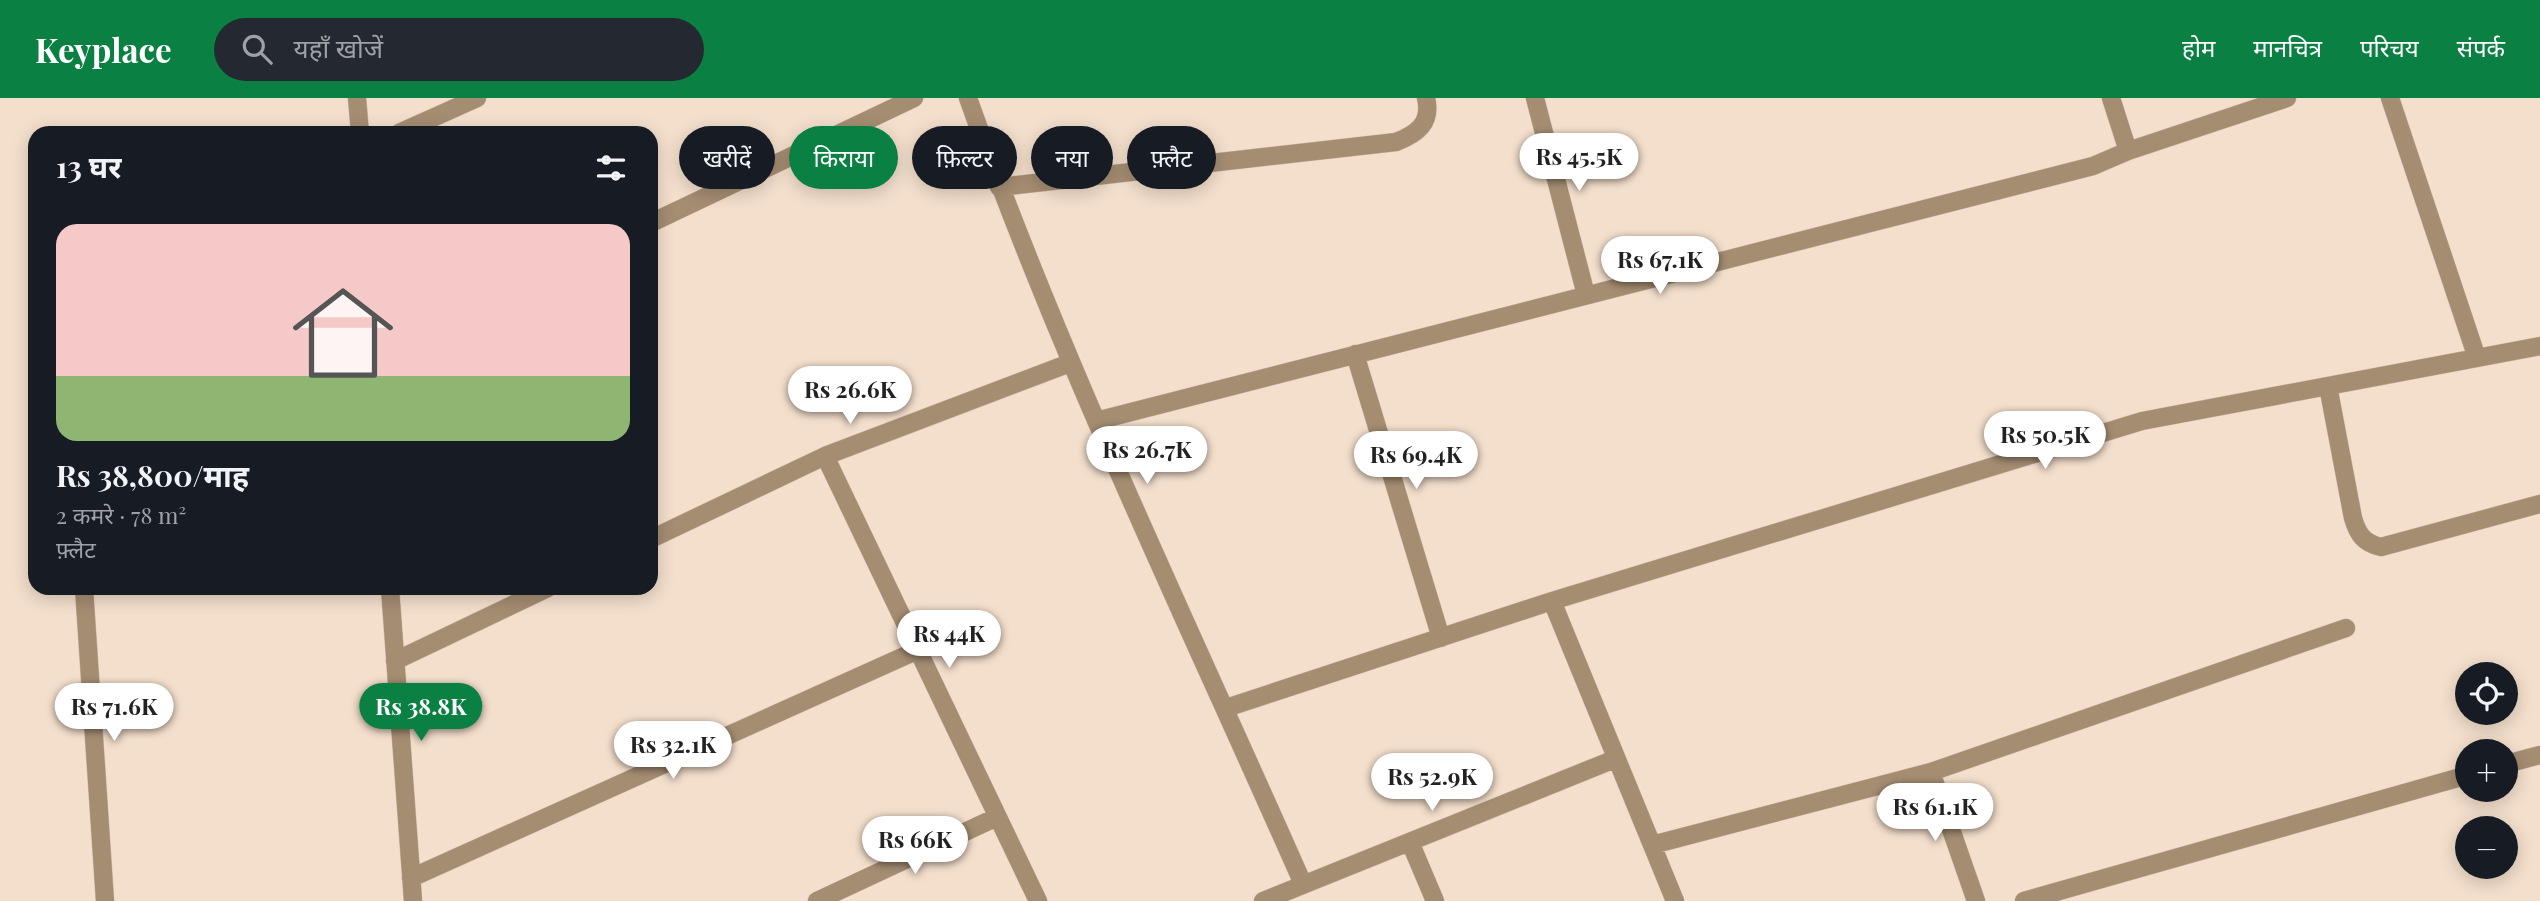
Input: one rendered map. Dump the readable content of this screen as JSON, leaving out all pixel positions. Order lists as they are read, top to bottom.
{
  "page": {
    "header": "Keyplace",
    "search": "यहाँ खोजें",
    "nav": [
      "होम",
      "मानचित्र",
      "परिचय",
      "संपर्क"
    ],
    "chip": [
      "खरीदें",
      "किराया",
      "फ़िल्टर",
      "नया",
      "फ़्लैट"
    ],
    "heading": "13 घर",
    "price": [
      "Rs 45.5K",
      "Rs 67.1K",
      "Rs 26.6K",
      "Rs 50.5K",
      "Rs 26.7K",
      "Rs 69.4K",
      "Rs 44K",
      "Rs 71.6K",
      "Rs 38.8K",
      "Rs 32.1K",
      "Rs 52.9K",
      "Rs 61.1K",
      "Rs 66K"
    ],
    "list": [
      {
        "name": "Rs 38,800/माह",
        "note": "2 कमरे · 78 m² · फ़्लैट"
      }
    ],
    "map_buttons": ["+", "−"]
  }
}
